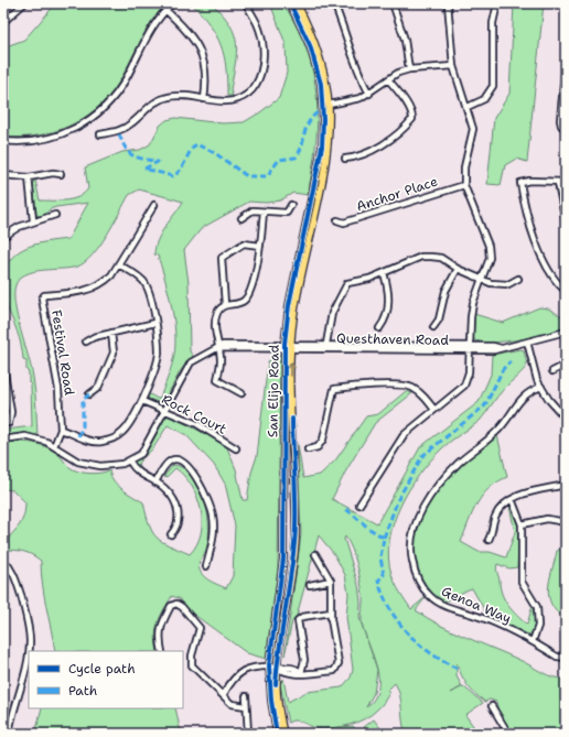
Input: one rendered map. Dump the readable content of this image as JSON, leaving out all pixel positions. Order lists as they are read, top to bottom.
{
  "streets": {
    "main road": ["San Elijo Road"],
    "street": [
      "Anchor Place",
      "Questhaven Road",
      "Festival Road",
      "Rock Court",
      "Genoa Way"
    ]
  },
  "crossings": [
    ["Questhaven Road", "San Elijo Road"]
  ],
  "legend": ["Cycle path", "Path"]
}
